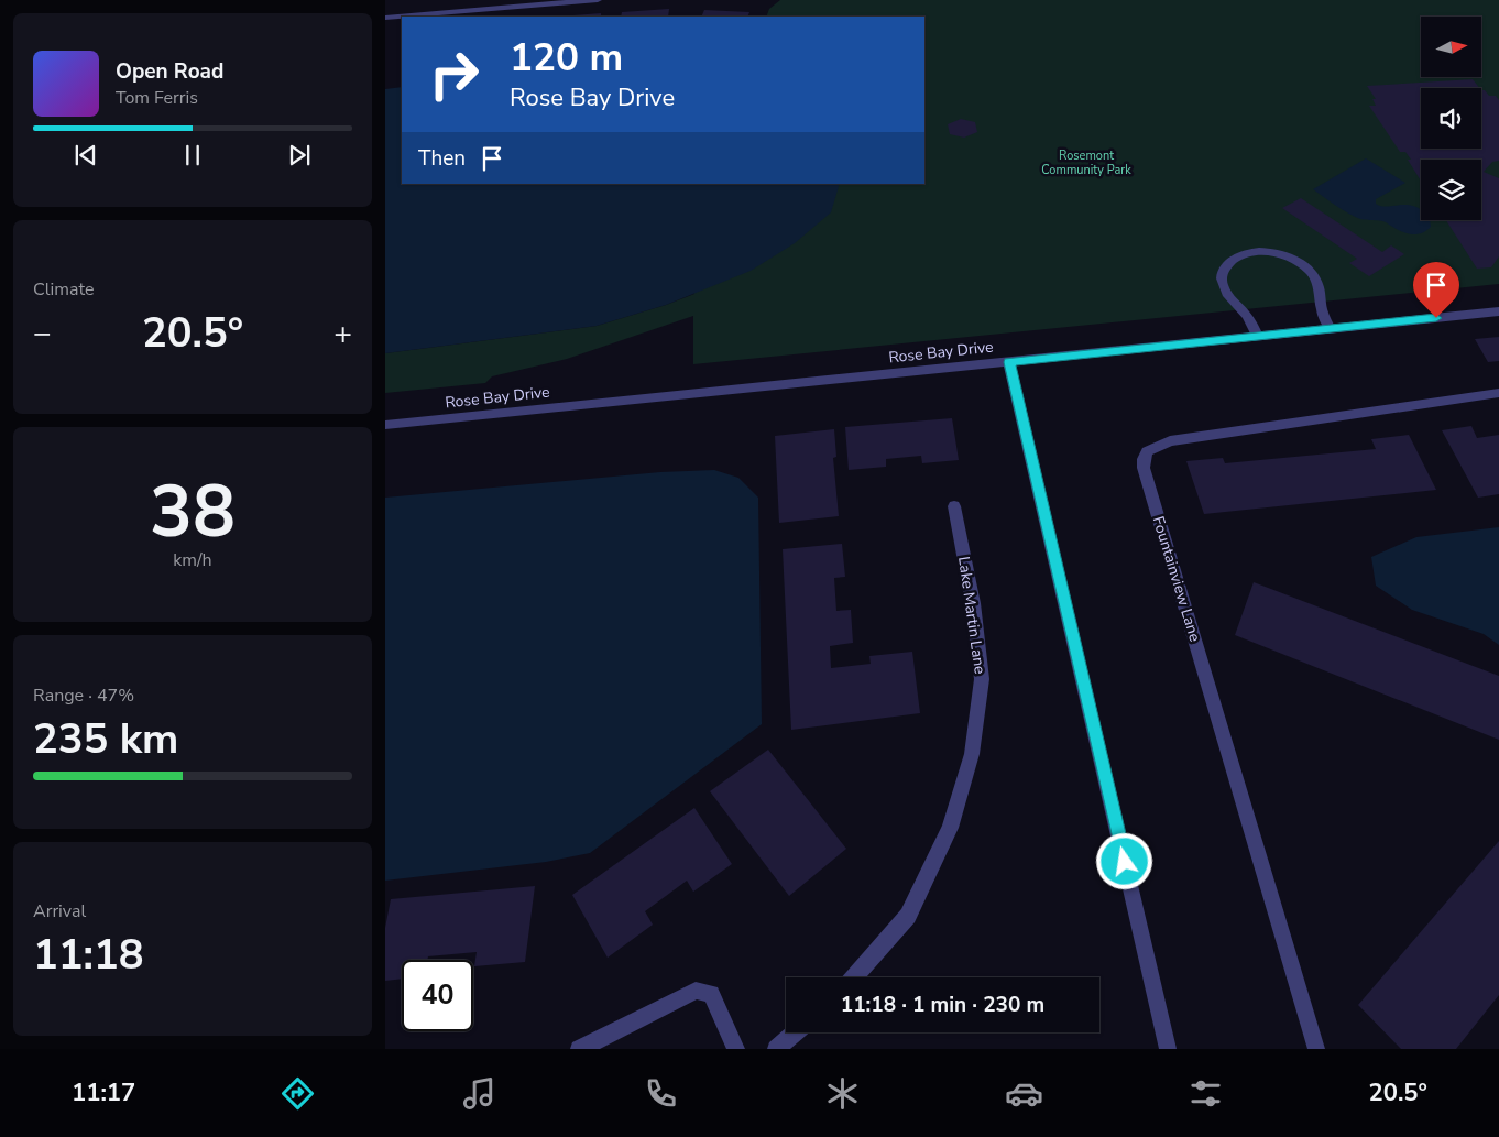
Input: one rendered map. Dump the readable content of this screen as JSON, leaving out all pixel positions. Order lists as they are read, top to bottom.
{
  "streets": {
    "street": ["Rose Bay Drive", "Fountainview Lane", "Lake Martin Lane"]
  },
  "parks": ["Rosemont Community Park"],
  "north": "right",
  "page": {
    "turn": ["120 m", "Rose Bay Drive"],
    "song": ["Open Road", "Tom Ferris"],
    "then": "Then",
    "tile": [
      "Climate",
      ["38", "km/h"],
      ["Range · 47%", "235 km"],
      ["Arrival", "11:18"]
    ],
    "heat": ["−", "20.5°", "+"],
    "limit": "40",
    "trip": "11:18 · 1 min · 230 m",
    "tabs": ["11:17", "20.5°"]
  }
}
